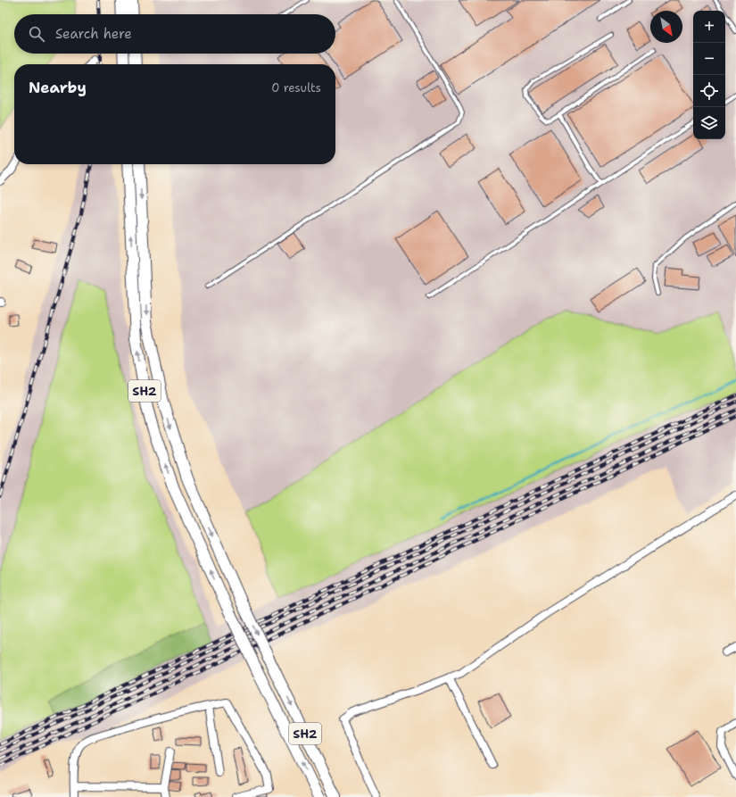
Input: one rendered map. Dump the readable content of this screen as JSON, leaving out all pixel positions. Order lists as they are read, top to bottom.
{
  "streets": {
    "main road": ["SH2"]
  },
  "north": "bottom right",
  "page": {
    "map_buttons": ["+", "−"],
    "search": "Search here",
    "heading": ["Nearby", "0 results"]
  }
}
